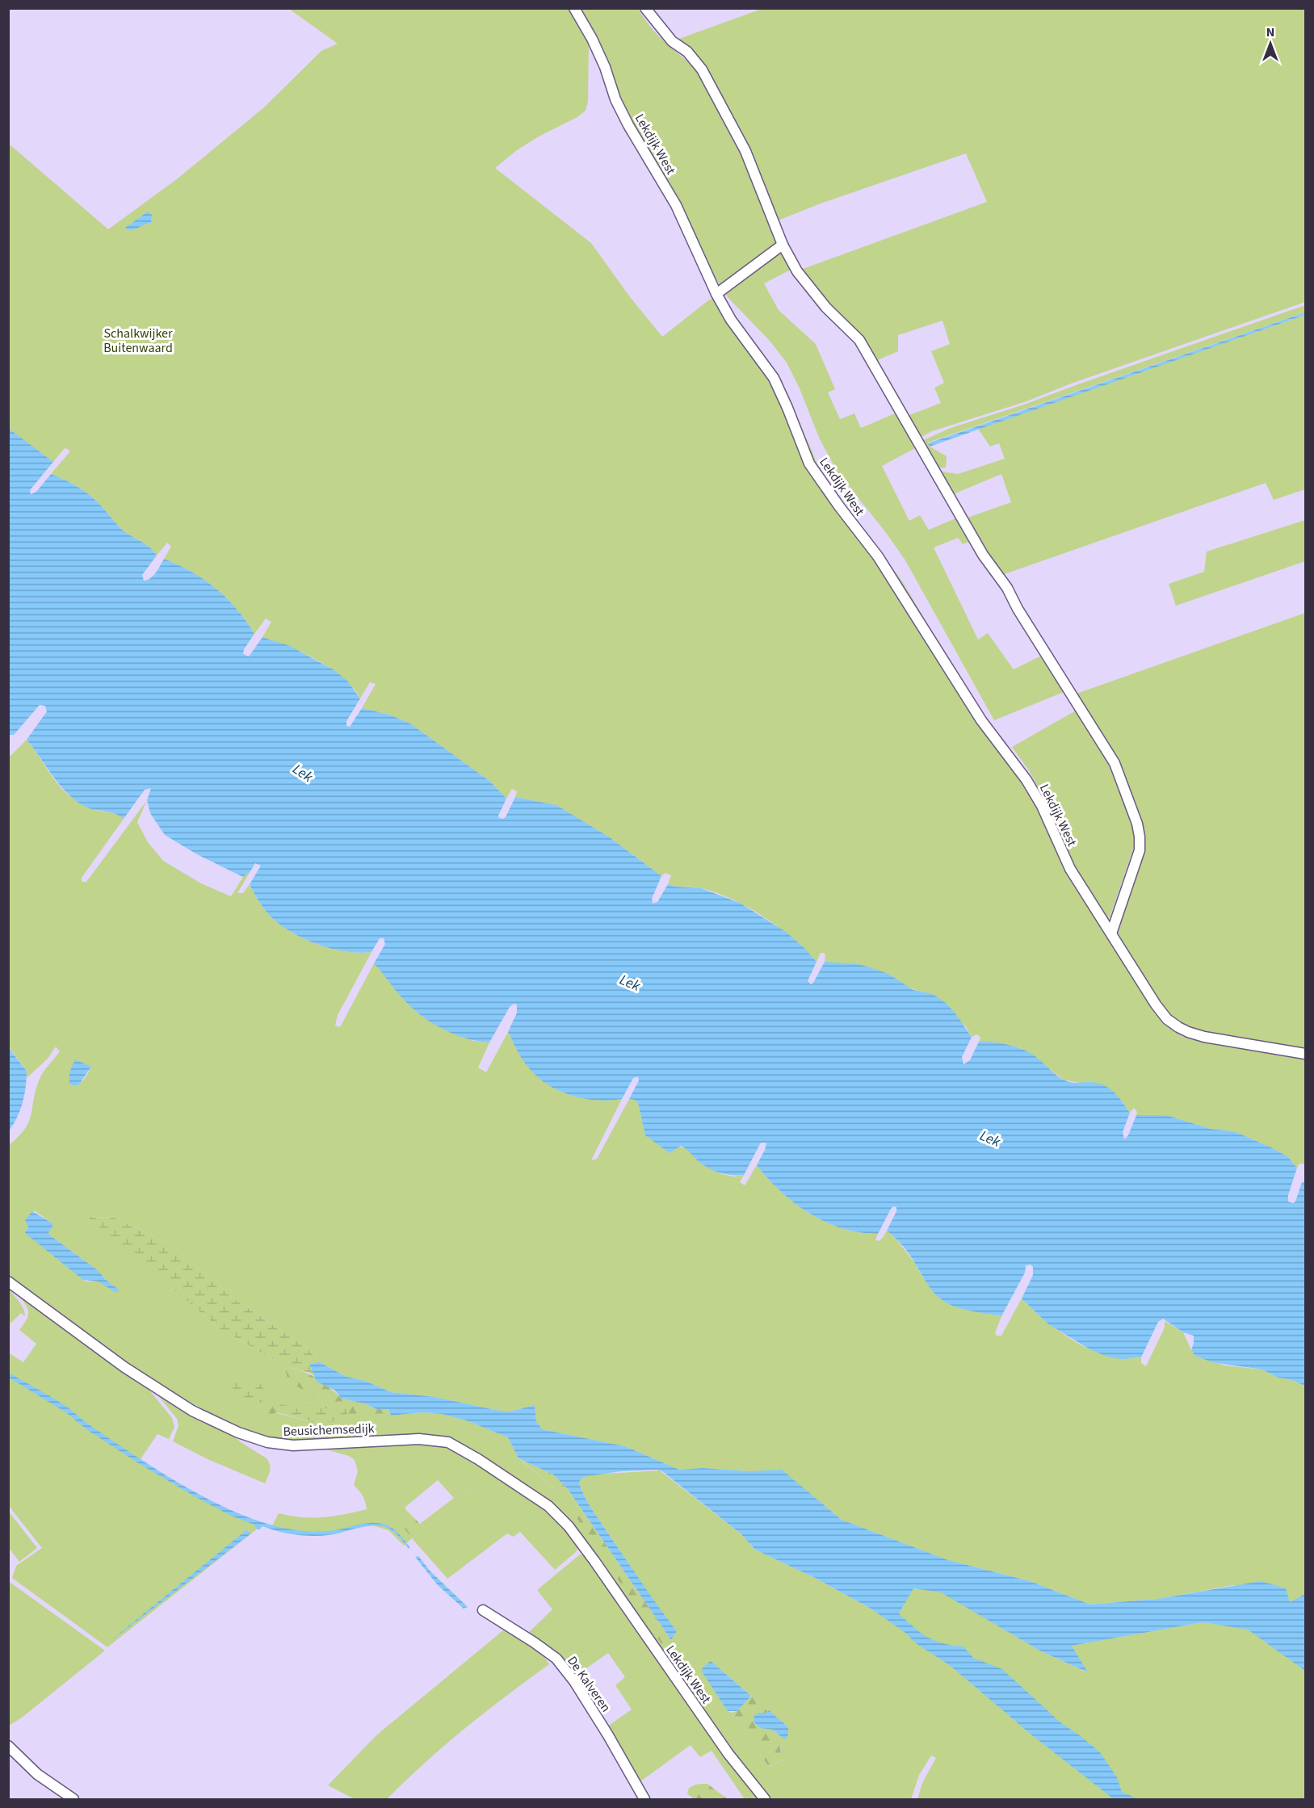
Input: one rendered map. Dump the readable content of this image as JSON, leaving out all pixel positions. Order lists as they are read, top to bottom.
{
  "streets": {
    "street": ["Lekdijk West", "Beusichemsedijk", "De Kalveren"]
  },
  "crossings": [
    ["Lekdijk West", "Beusichemsedijk"]
  ],
  "water": ["Lek"],
  "parks": ["Schalkwijker Buitenwaard"],
  "north": "top"
}
